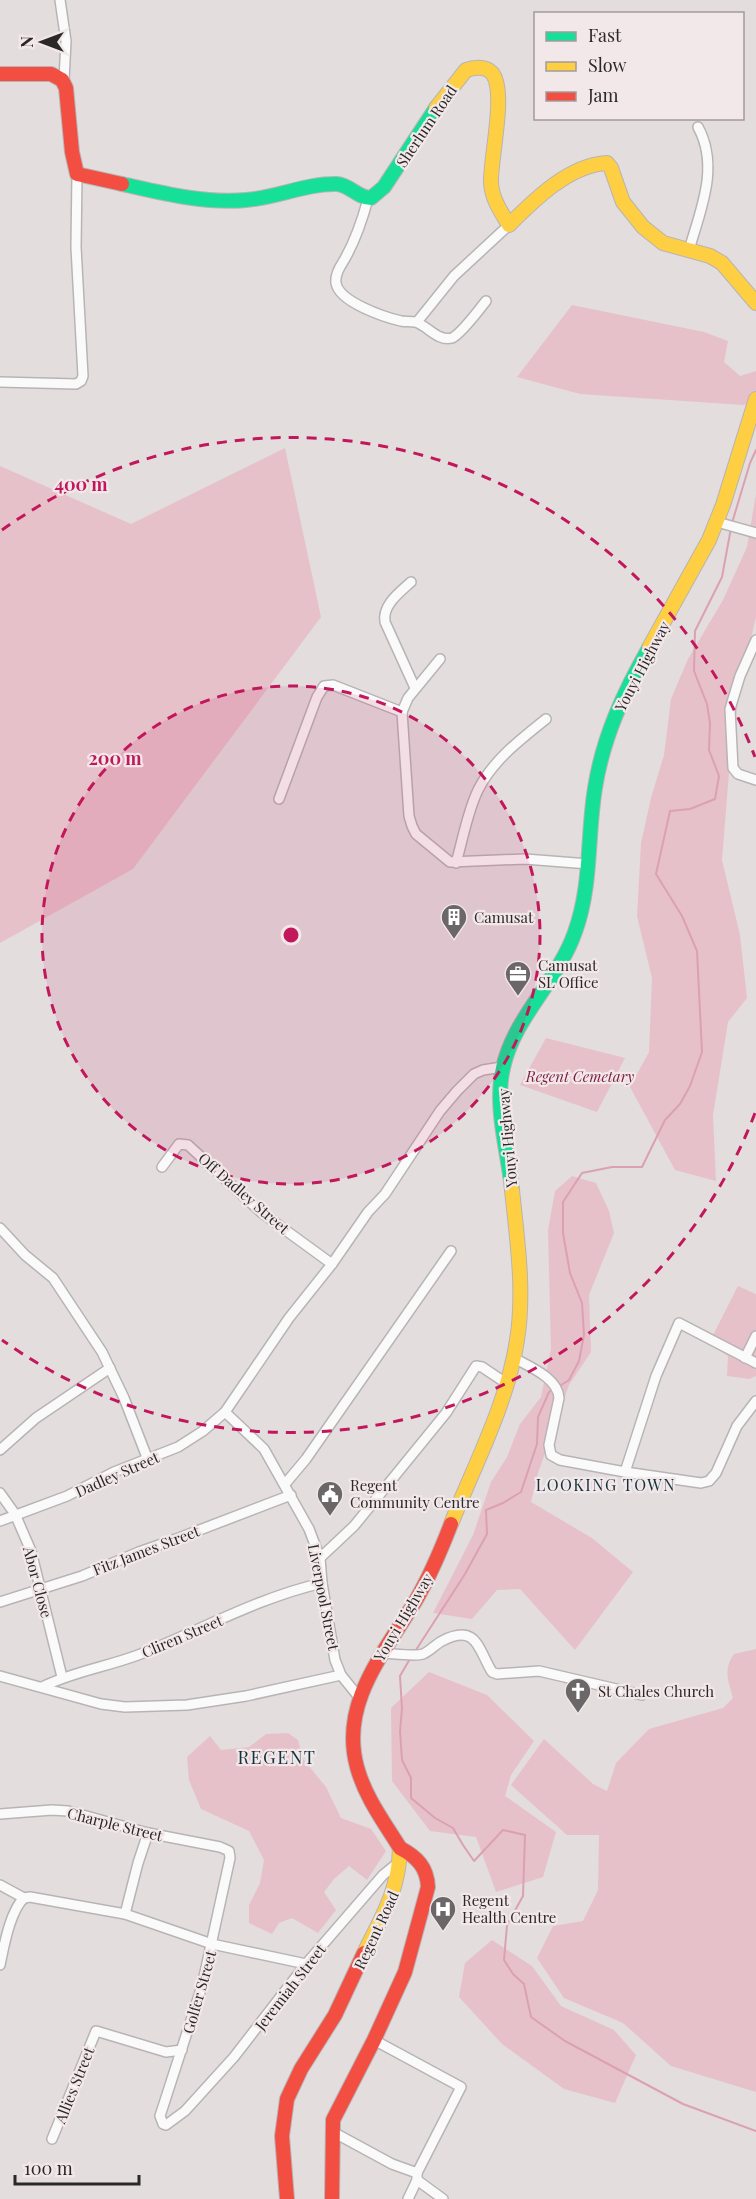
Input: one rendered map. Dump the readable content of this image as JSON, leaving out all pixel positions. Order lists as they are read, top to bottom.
{
  "streets": {
    "main road": ["Sherlum Road", "Youyi Highway", "Regent Road"],
    "street": [
      "Off Dadley Street",
      "Dadley Street",
      "Fitz James Street",
      "Abor Close",
      "Liverpool Street",
      "Cliren Street",
      "Charple Street",
      "Jeremiah Street",
      "Golfer Street",
      "Allies Street"
    ]
  },
  "crossings": [
    ["Youyi Highway", "Dadley Street"],
    ["Youyi Highway", "Liverpool Street"],
    ["Youyi Highway", "Regent Road"],
    ["Youyi Highway", "Jeremiah Street"],
    ["Off Dadley Street", "Dadley Street"],
    ["Dadley Street", "Abor Close"],
    ["Dadley Street", "Liverpool Street"],
    ["Fitz James Street", "Abor Close"],
    ["Fitz James Street", "Liverpool Street"],
    ["Abor Close", "Cliren Street"],
    ["Liverpool Street", "Cliren Street"],
    ["Charple Street", "Golfer Street"],
    ["Regent Road", "Jeremiah Street"],
    ["Jeremiah Street", "Golfer Street"],
    ["Golfer Street", "Allies Street"]
  ],
  "districts": ["LOOKING TOWN", "REGENT"],
  "parks": ["Regent Cemetary"],
  "places": {
    "building": ["Camusat"],
    "office": ["Camusat SL Office"],
    "public building": ["Regent Community Centre"],
    "church": ["St Chales Church"],
    "hospital": ["Regent Health Centre"]
  },
  "legend": ["Fast", "Slow", "Jam"],
  "scale_bar": "100 m",
  "north": "left",
  "rings": ["400 m", "200 m"]
}
